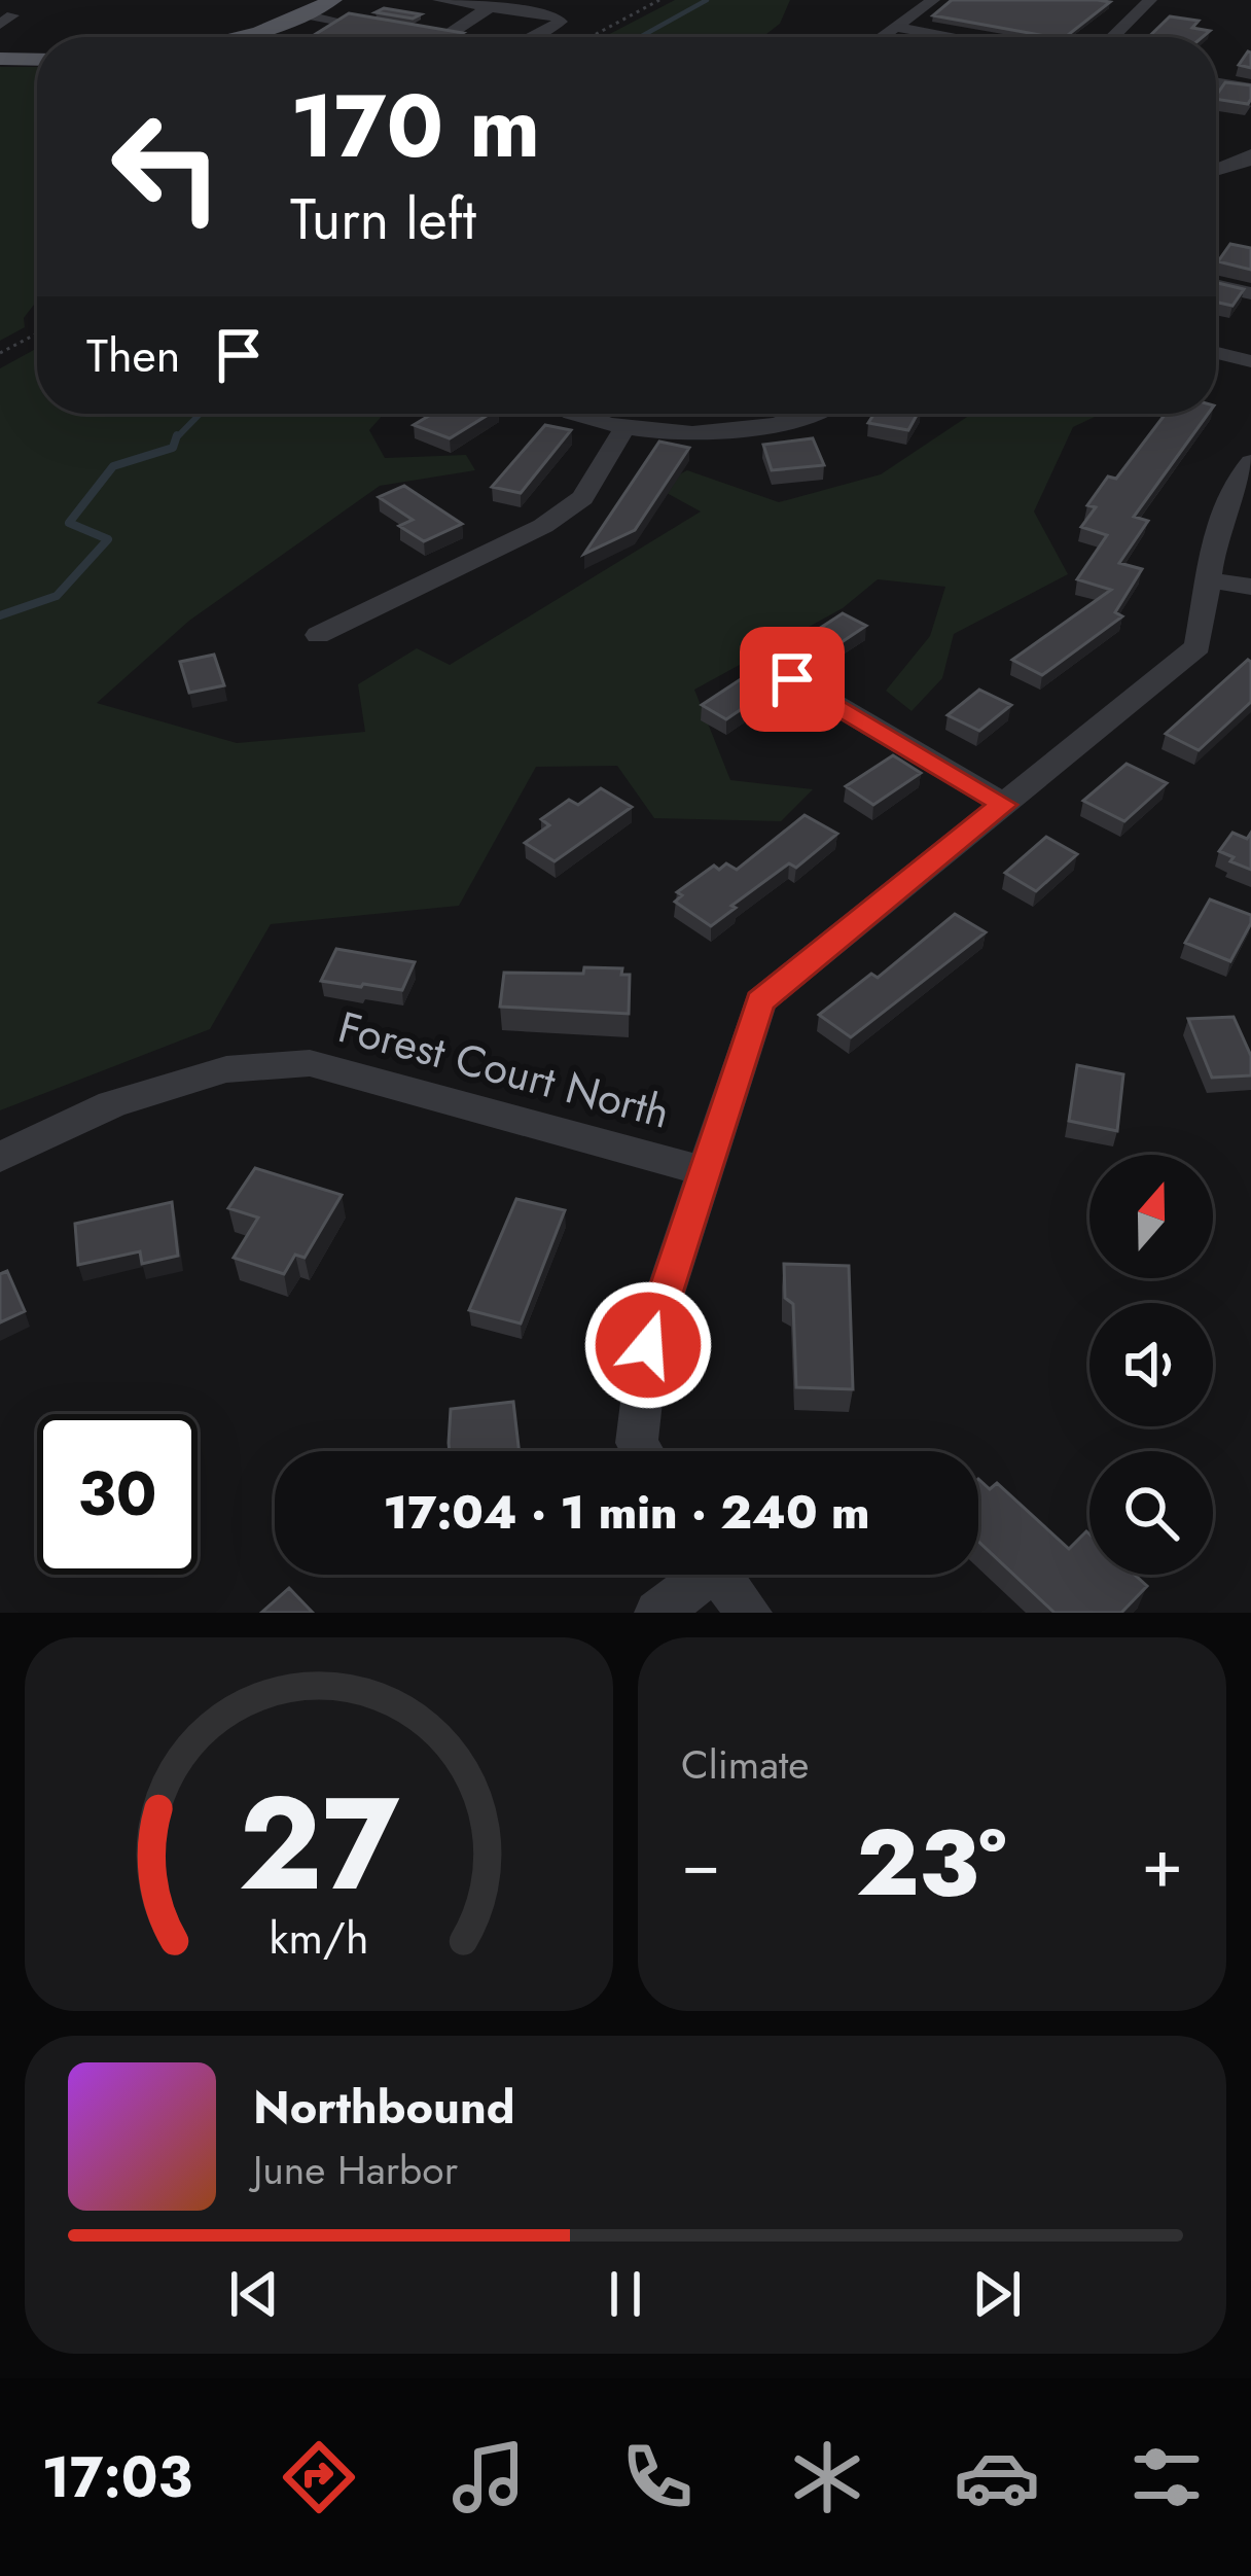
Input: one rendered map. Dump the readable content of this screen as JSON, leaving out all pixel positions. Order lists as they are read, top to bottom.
{
  "streets": {
    "street": ["Forest Court North"]
  },
  "north": "top",
  "page": {
    "turn": ["170 m", "Turn left"],
    "then": "Then",
    "limit": "30",
    "trip": "17:04 · 1 min · 240 m",
    "tile": "Climate",
    "heat": ["−", "23°", "+"],
    "song": ["Northbound", "June Harbor"],
    "tabs": "17:03",
    "gauge": ["27", "km/h"]
  }
}
